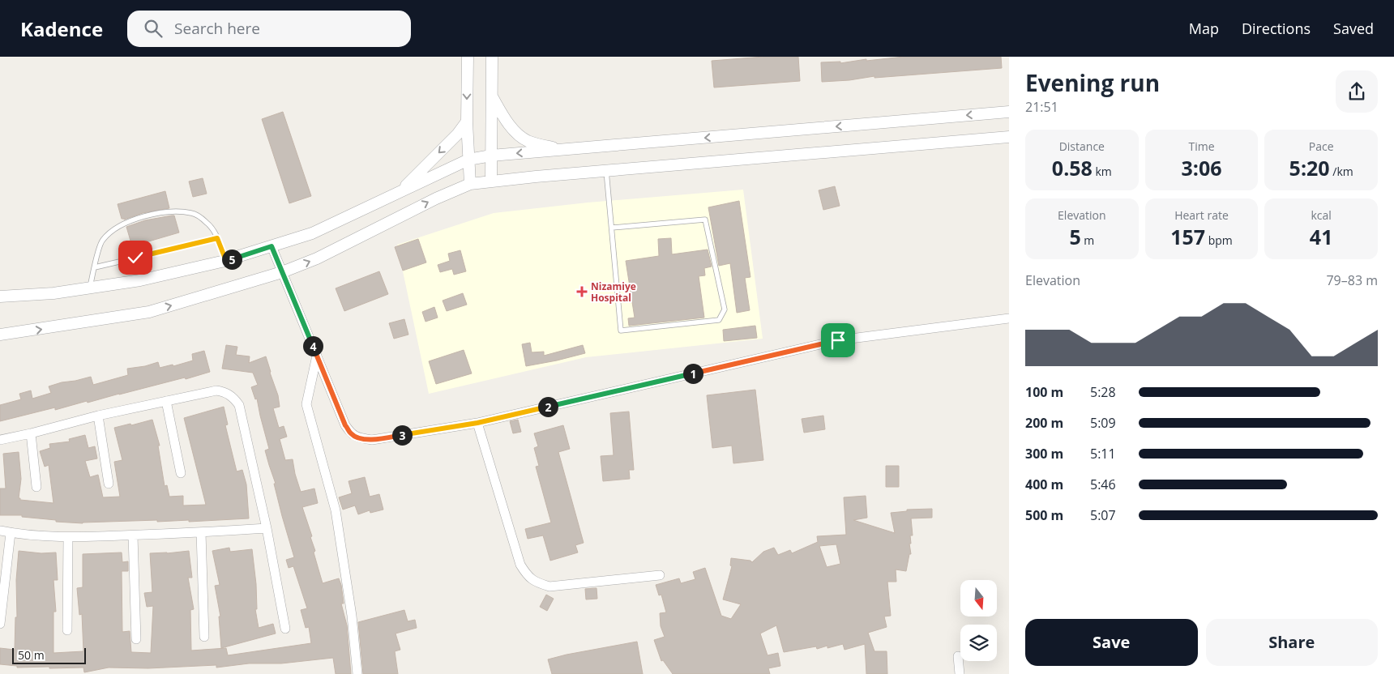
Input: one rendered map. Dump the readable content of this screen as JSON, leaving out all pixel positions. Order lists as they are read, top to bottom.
{
  "places": {
    "health": ["Nizamiye Hospital"]
  },
  "scale_bar": "50 m",
  "north": "bottom",
  "page": {
    "header": "Kadence",
    "search": "Search here",
    "nav": ["Map", "Directions", "Saved"],
    "heading": ["Evening run", "21:51"],
    "stats": [
      ["Distance", "0.58 km"],
      ["Time", "3:06"],
      ["Pace", "5:20 /km"],
      ["Elevation", "5 m"],
      ["Heart rate", "157 bpm"],
      ["kcal", "41"]
    ],
    "pins": [
      "5",
      "4",
      "1",
      "2",
      "3"
    ],
    "chart": ["Elevation", "79–83 m"],
    "list": [
      {
        "name": "100 m",
        "note": "5:28"
      },
      {
        "name": "200 m",
        "note": "5:09"
      },
      {
        "name": "300 m",
        "note": "5:11"
      },
      {
        "name": "400 m",
        "note": "5:46"
      },
      {
        "name": "500 m",
        "note": "5:07"
      }
    ],
    "buttons": ["Save", "Share"],
    "scale": "50 m"
  }
}
